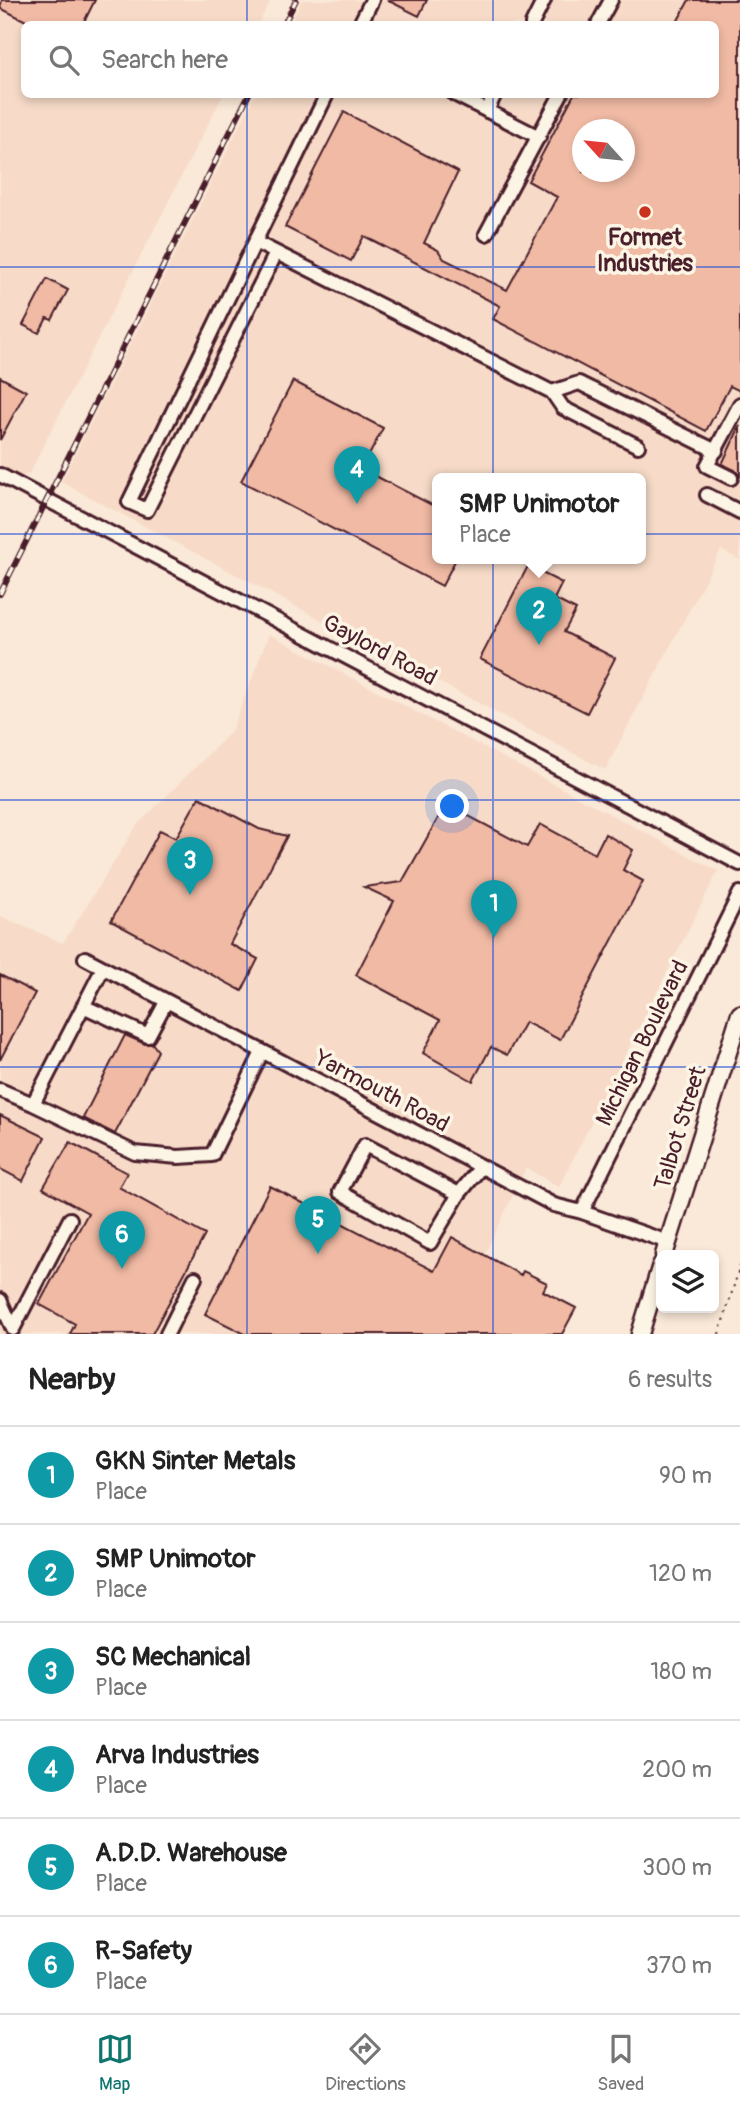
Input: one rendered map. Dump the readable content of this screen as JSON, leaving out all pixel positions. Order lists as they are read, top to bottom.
{
  "streets": {
    "main road": ["Talbot Street"],
    "street": ["Gaylord Road", "Michigan Boulevard", "Yarmouth Road"]
  },
  "crossings": [
    ["Michigan Boulevard", "Yarmouth Road"],
    ["Yarmouth Road", "Talbot Street"]
  ],
  "places": ["Formet Industries"],
  "north": "top left",
  "page": {
    "search": "Search here",
    "pins": [
      "4",
      "2",
      "3",
      "1",
      "5",
      "6"
    ],
    "popup": ["SMP Unimotor", "Place"],
    "heading": ["Nearby", "6 results"],
    "list": [
      {
        "mark": "1",
        "name": "GKN Sinter Metals",
        "note": "Place",
        "value": "90 m"
      },
      {
        "mark": "2",
        "name": "SMP Unimotor",
        "note": "Place",
        "value": "120 m"
      },
      {
        "mark": "3",
        "name": "SC Mechanical",
        "note": "Place",
        "value": "180 m"
      },
      {
        "mark": "4",
        "name": "Arva Industries",
        "note": "Place",
        "value": "200 m"
      },
      {
        "mark": "5",
        "name": "A.D.D. Warehouse",
        "note": "Place",
        "value": "300 m"
      },
      {
        "mark": "6",
        "name": "R-Safety",
        "note": "Place",
        "value": "370 m"
      }
    ],
    "nav": ["Map", "Directions", "Saved"]
  }
}
